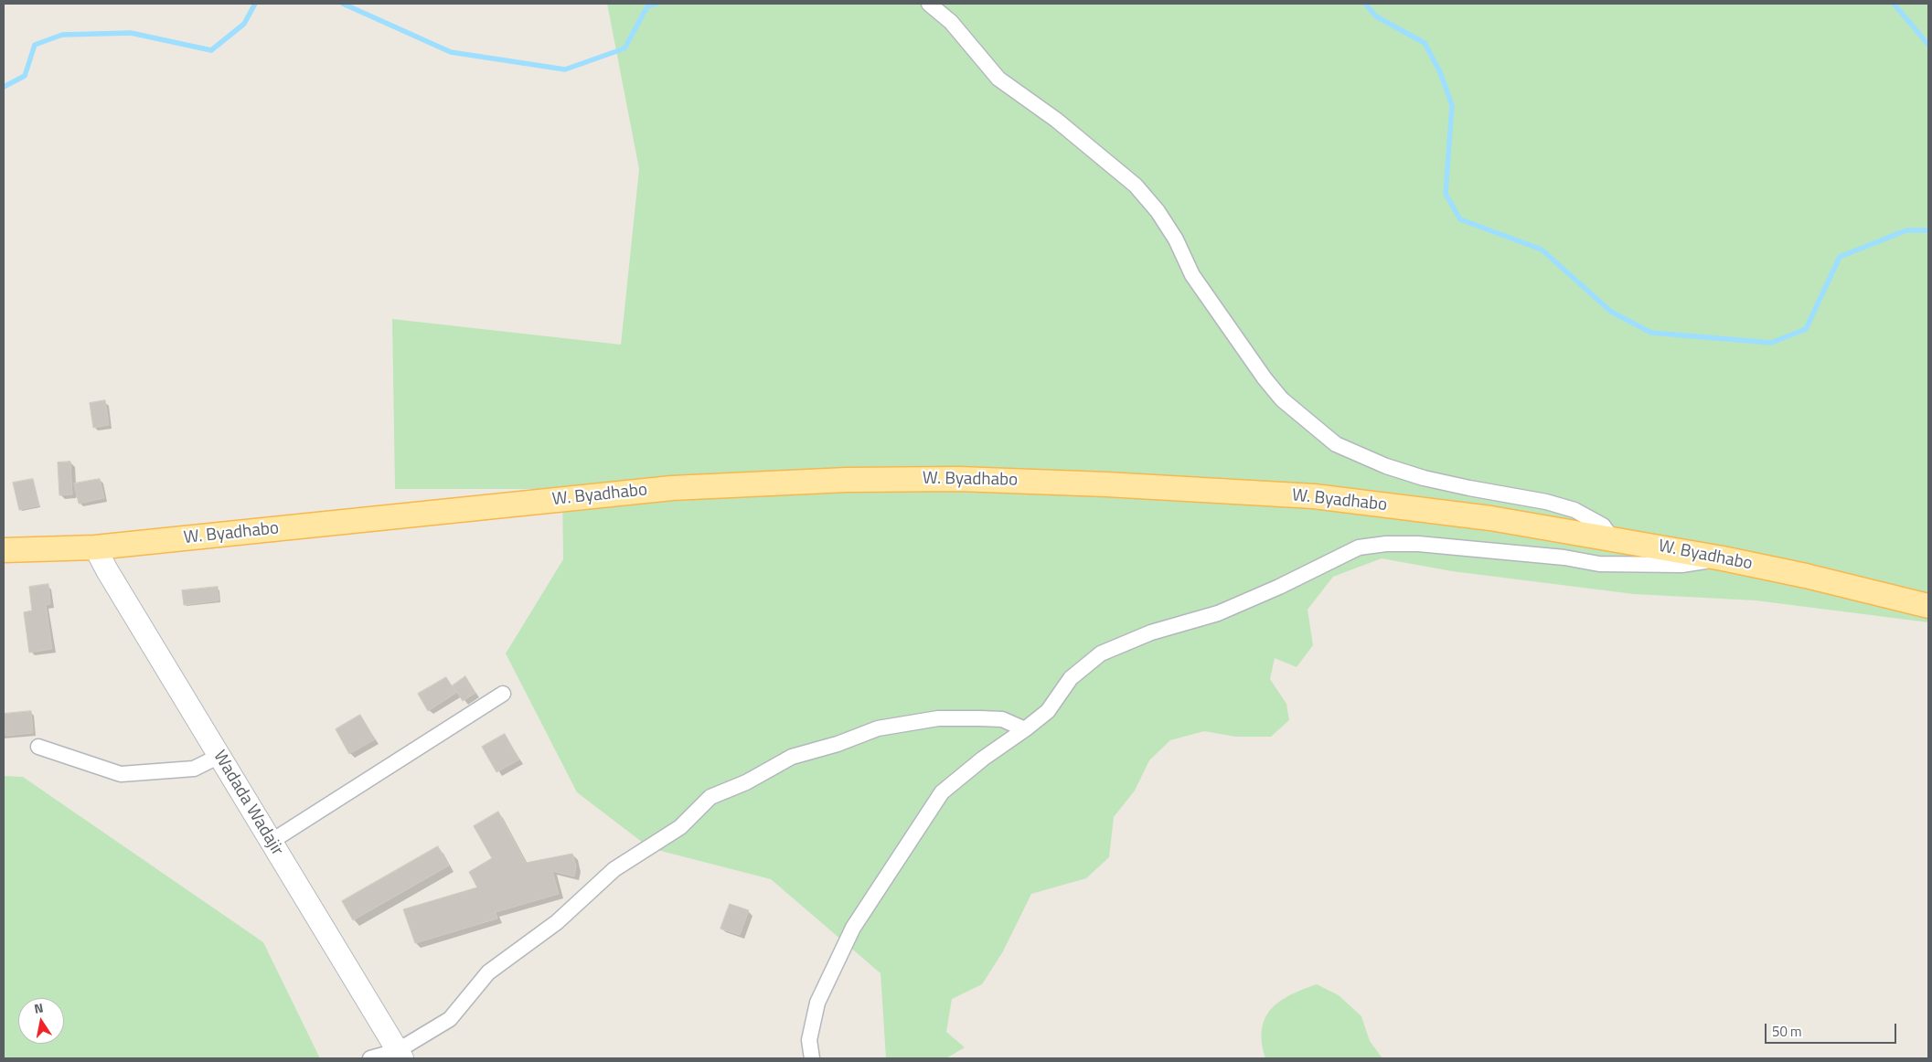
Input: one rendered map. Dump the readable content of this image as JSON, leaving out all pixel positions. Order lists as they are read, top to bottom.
{
  "streets": {
    "main road": ["W. Byadhabo"],
    "street": ["Wadada Wadajir"]
  },
  "crossings": [
    ["W. Byadhabo", "Wadada Wadajir"]
  ],
  "scale_bar": "50 m",
  "north": "top"
}
